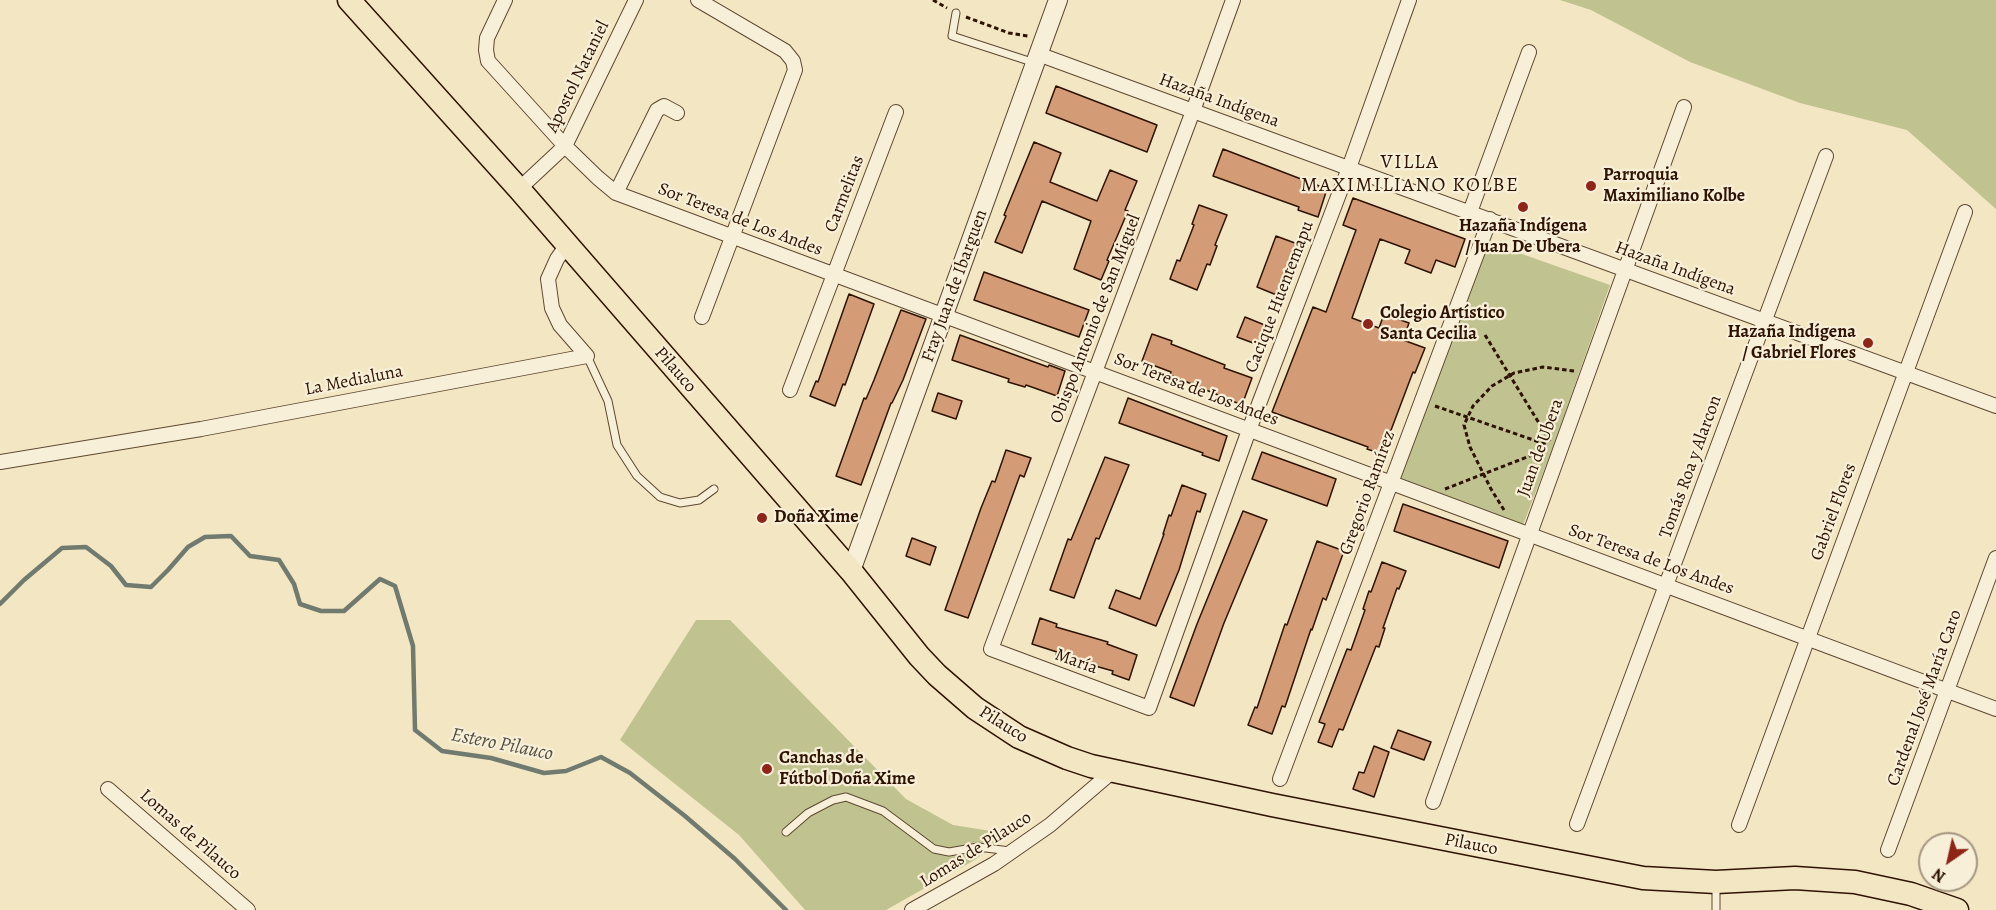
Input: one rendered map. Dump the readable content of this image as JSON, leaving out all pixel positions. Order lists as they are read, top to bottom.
{
  "streets": {
    "main road": ["Pilauco"],
    "street": [
      "Apostol Nataniel",
      "Hazaña Indígena",
      "Carmelitas",
      "Sor Teresa de Los Andes",
      "Fray Juan de Ibarguen",
      "Cacique Huentemapu",
      "Obispo Antonio de San Miguel",
      "La Medialuna",
      "Juan de Ubera",
      "Tomás Roa y Alarcon",
      "Gregorio Ramírez",
      "Gabriel Flores",
      "María",
      "Cardenal José María Caro",
      "Lomas de Pilauco"
    ]
  },
  "crossings": [
    ["Apostol Nataniel", "Sor Teresa de Los Andes"],
    ["Apostol Nataniel", "Pilauco"],
    ["Hazaña Indígena", "Fray Juan de Ibarguen"],
    ["Hazaña Indígena", "Cacique Huentemapu"],
    ["Hazaña Indígena", "Obispo Antonio de San Miguel"],
    ["Hazaña Indígena", "Juan de Ubera"],
    ["Hazaña Indígena", "Tomás Roa y Alarcon"],
    ["Hazaña Indígena", "Gregorio Ramírez"],
    ["Hazaña Indígena", "Gabriel Flores"],
    ["Carmelitas", "Sor Teresa de Los Andes"],
    ["Sor Teresa de Los Andes", "Fray Juan de Ibarguen"],
    ["Sor Teresa de Los Andes", "Cacique Huentemapu"],
    ["Sor Teresa de Los Andes", "Obispo Antonio de San Miguel"],
    ["Sor Teresa de Los Andes", "Juan de Ubera"],
    ["Sor Teresa de Los Andes", "Tomás Roa y Alarcon"],
    ["Sor Teresa de Los Andes", "Gregorio Ramírez"],
    ["Sor Teresa de Los Andes", "Gabriel Flores"],
    ["Sor Teresa de Los Andes", "Cardenal José María Caro"],
    ["Fray Juan de Ibarguen", "Pilauco"],
    ["Cacique Huentemapu", "María"],
    ["Obispo Antonio de San Miguel", "María"],
    ["Pilauco", "Lomas de Pilauco"]
  ],
  "districts": ["VILLA MAXIMILIANO KOLBE"],
  "water": ["Estero Pilauco"],
  "places": [
    "Parroquia Maximiliano Kolbe",
    "Hazaña Indígena / Juan De Ubera",
    "Colegio Artístico Santa Cecilia",
    "Hazaña Indígena / Gabriel Flores",
    "Doña Xime",
    "Canchas de Fútbol Doña Xime"
  ],
  "north": "bottom left"
}
